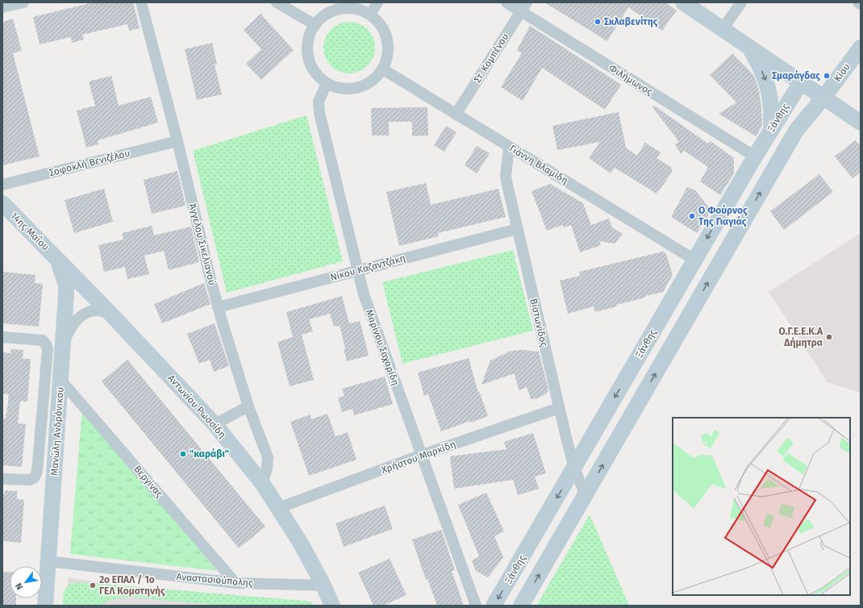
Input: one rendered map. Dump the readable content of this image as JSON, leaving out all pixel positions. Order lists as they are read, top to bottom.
{
  "streets": {
    "main road": [
      "Κίου",
      "Ξάνθης",
      "14ης Μαΐου",
      "Αντωνίου Ρωσσίδη",
      "Μανώλη Ανδρόνικου"
    ],
    "street": [
      "Στ. Κομπένου",
      "Φιλήμωνος",
      "Σοφοκλή Βενιζέλου",
      "Γιάννη Βλαμίδη",
      "Άγγελου Σικελιανού",
      "Νίκου Καζαντζάκη",
      "Βιστωνίδος",
      "Μαρίνου Σαχαρίδη",
      "Χρήστου Μαρκίδη",
      "Βεργίνας",
      "Αναστασιούπολης"
    ]
  },
  "crossings": [
    ["Στ. Κομπένου", "Φιλήμωνος"],
    ["Στ. Κομπένου", "Γιάννη Βλαμίδη"],
    ["Φιλήμωνος", "Ξάνθης"],
    ["Ξάνθης", "Γιάννη Βλαμίδη"],
    ["Ξάνθης", "Βιστωνίδος"],
    ["Σοφοκλή Βενιζέλου", "Άγγελου Σικελιανού"],
    ["Γιάννη Βλαμίδη", "Βιστωνίδος"],
    ["Γιάννη Βλαμίδη", "Μαρίνου Σαχαρίδη"],
    ["14ης Μαΐου", "Αντωνίου Ρωσσίδη"],
    ["14ης Μαΐου", "Μανώλη Ανδρόνικου"],
    ["Άγγελου Σικελιανού", "Νίκου Καζαντζάκη"],
    ["Άγγελου Σικελιανού", "Αντωνίου Ρωσσίδη"],
    ["Νίκου Καζαντζάκη", "Βιστωνίδος"],
    ["Νίκου Καζαντζάκη", "Μαρίνου Σαχαρίδη"],
    ["Βιστωνίδος", "Χρήστου Μαρκίδη"],
    ["Μαρίνου Σαχαρίδη", "Χρήστου Μαρκίδη"],
    ["Αντωνίου Ρωσσίδη", "Μανώλη Ανδρόνικου"],
    ["Αντωνίου Ρωσσίδη", "Χρήστου Μαρκίδη"],
    ["Αντωνίου Ρωσσίδη", "Αναστασιούπολης"],
    ["Μανώλη Ανδρόνικου", "Βεργίνας"],
    ["Μανώλη Ανδρόνικου", "Αναστασιούπολης"],
    ["Βεργίνας", "Αναστασιούπολης"]
  ],
  "places": [
    "Σκλαβενίτης",
    "Σμαράγδας",
    "Ο Φούρνος Της Γιαγιάς",
    "Ο.Γ.Ε.Ε.Κ.Α Δήμητρα",
    "\"καράβι\"",
    "2ο ΕΠΑΛ / 1ο ΓΕΛ Κομοτηνής"
  ],
  "north": "bottom left"
}
